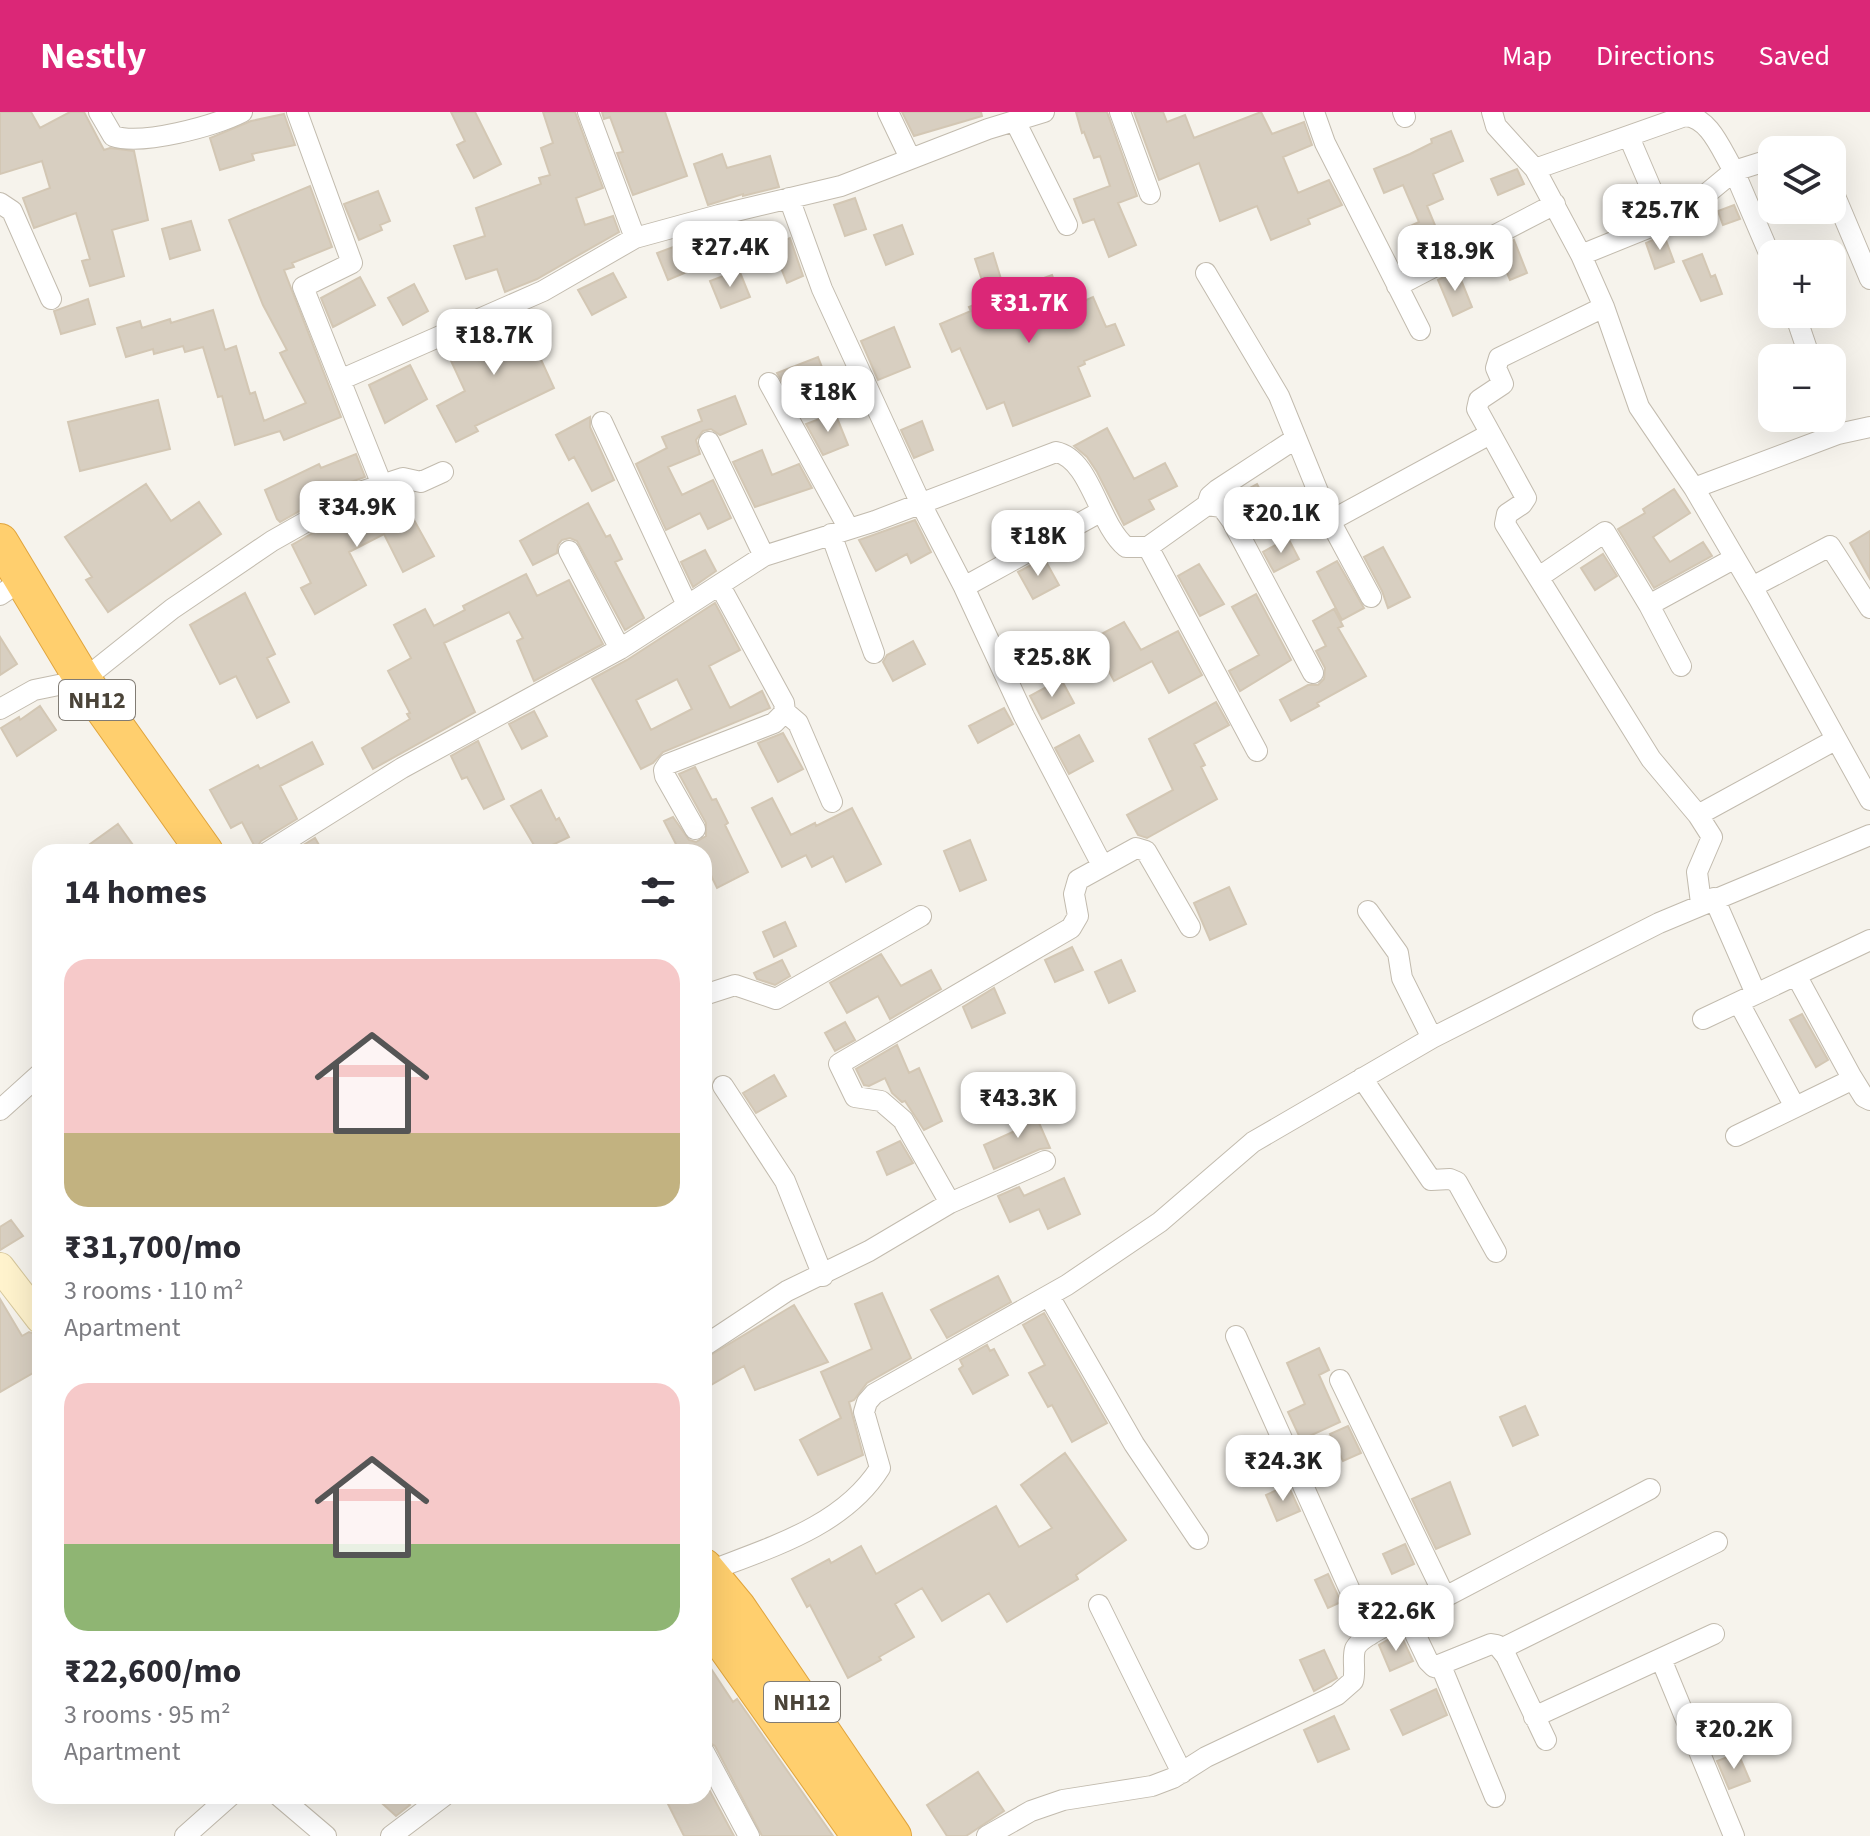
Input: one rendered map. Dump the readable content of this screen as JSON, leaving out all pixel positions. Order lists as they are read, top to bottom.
{
  "streets": {
    "highway": ["NH12"]
  },
  "page": {
    "header": "Nestly",
    "nav": ["Map", "Directions", "Saved"],
    "map_buttons": ["+", "−"],
    "price": [
      "₹25.7K",
      "₹27.4K",
      "₹18.9K",
      "₹31.7K",
      "₹18.7K",
      "₹18K",
      "₹34.9K",
      "₹20.1K",
      "₹18K",
      "₹25.8K",
      "₹43.3K",
      "₹24.3K",
      "₹22.6K",
      "₹20.2K"
    ],
    "heading": "14 homes",
    "list": [
      {
        "name": "₹31,700/mo",
        "note": "3 rooms · 110 m² · Apartment"
      },
      {
        "name": "₹22,600/mo",
        "note": "3 rooms · 95 m² · Apartment"
      }
    ]
  }
}
